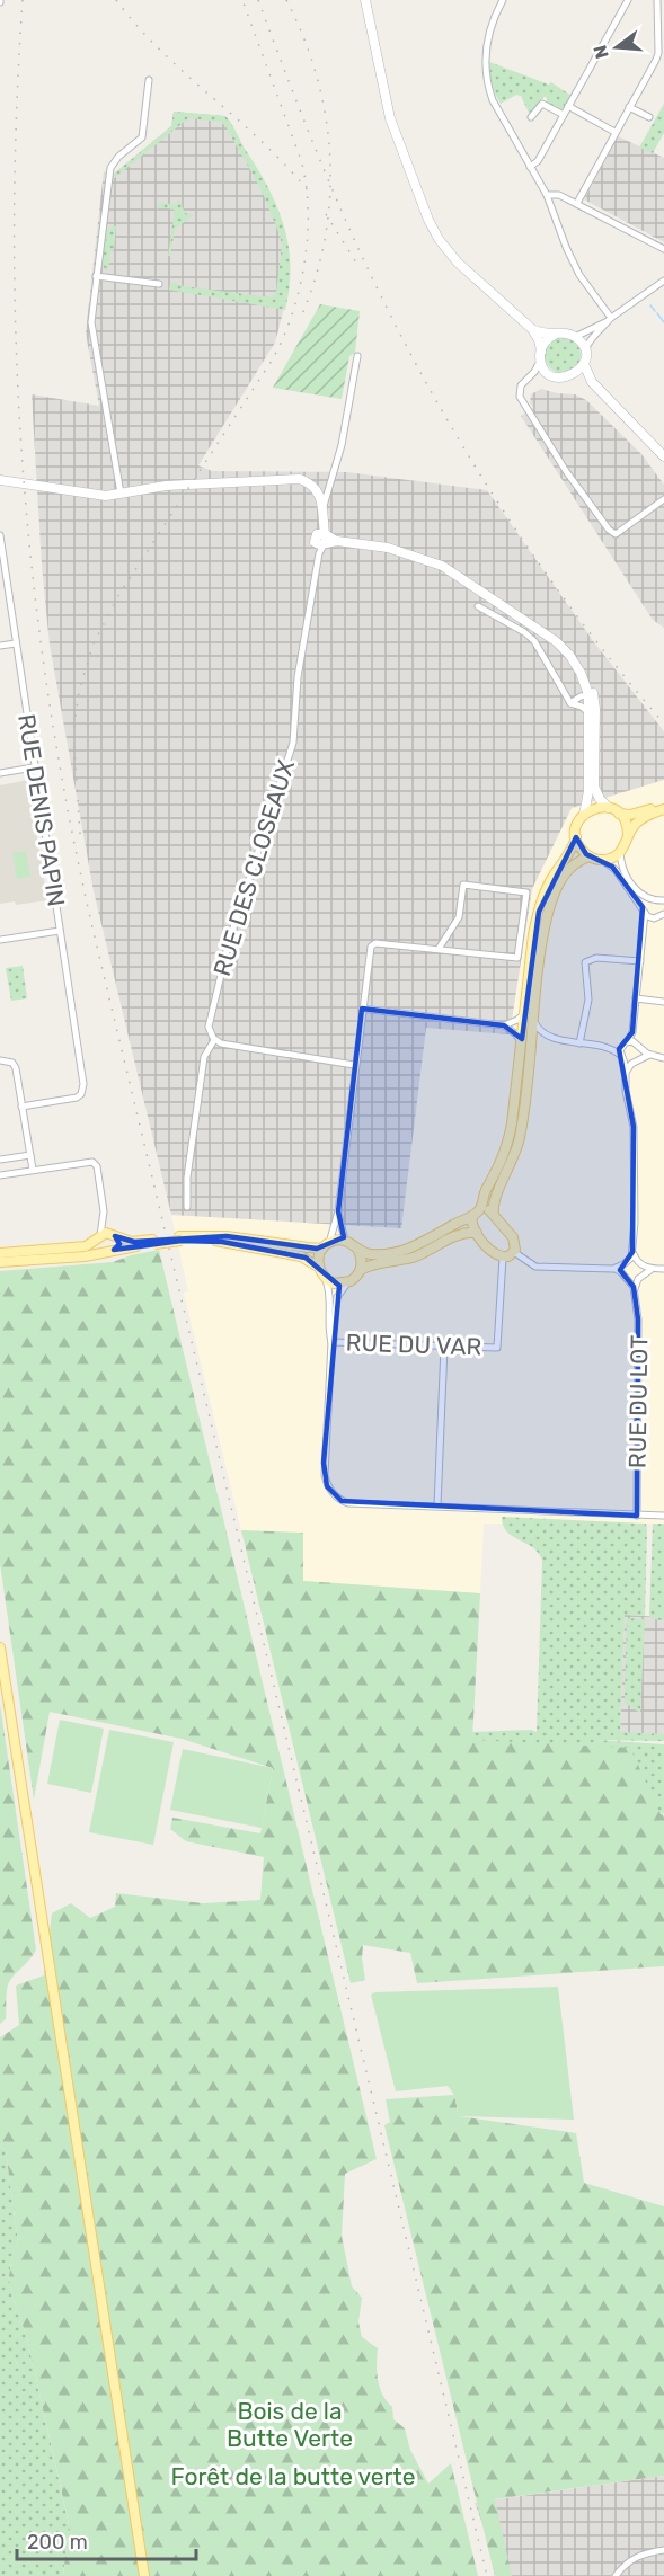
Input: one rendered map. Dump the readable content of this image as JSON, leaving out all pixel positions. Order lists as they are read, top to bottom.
{
  "streets": {
    "street": [
      "RUE DENIS PAPIN",
      "RUE DES CLOSEAUX",
      "RUE DU VAR",
      "RUE DU LOT"
    ]
  },
  "parks": ["Bois de la Butte Verte", "Forêt de la butte verte"],
  "scale_bar": "200 m",
  "north": "left"
}
